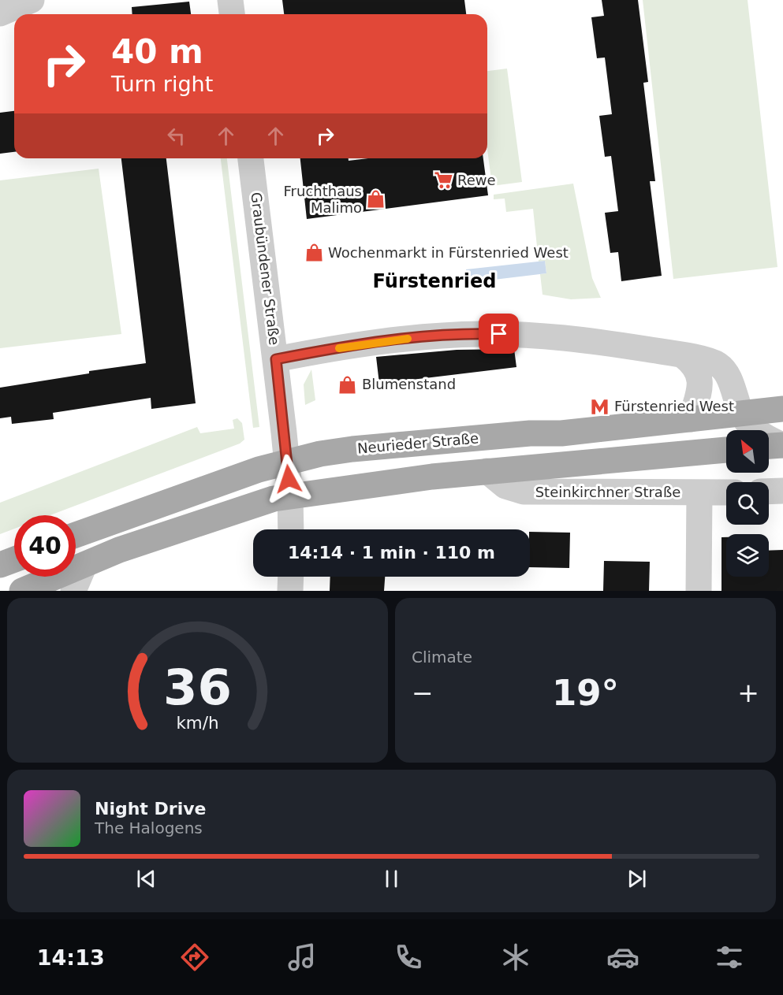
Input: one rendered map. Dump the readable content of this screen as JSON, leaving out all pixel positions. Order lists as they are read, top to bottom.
{
  "streets": {
    "main road": ["Neurieder Straße"],
    "street": ["Graubündener Straße", "Steinkirchner Straße"]
  },
  "crossings": [
    ["Graubündener Straße", "Neurieder Straße"]
  ],
  "districts": ["Fürstenried"],
  "places": {
    "supermarket": ["Rewe"],
    "shop": ["Fruchthaus Malimo", "Wochenmarkt in Fürstenried West", "Blumenstand"],
    "metro station": ["Fürstenried West"]
  },
  "north": "top left",
  "page": {
    "turn": ["40 m", "Turn right"],
    "limit": "40",
    "trip": "14:14 · 1 min · 110 m",
    "tile": "Climate",
    "heat": ["−", "19°", "+"],
    "song": ["Night Drive", "The Halogens"],
    "tabs": "14:13",
    "gauge": ["36", "km/h"]
  }
}
